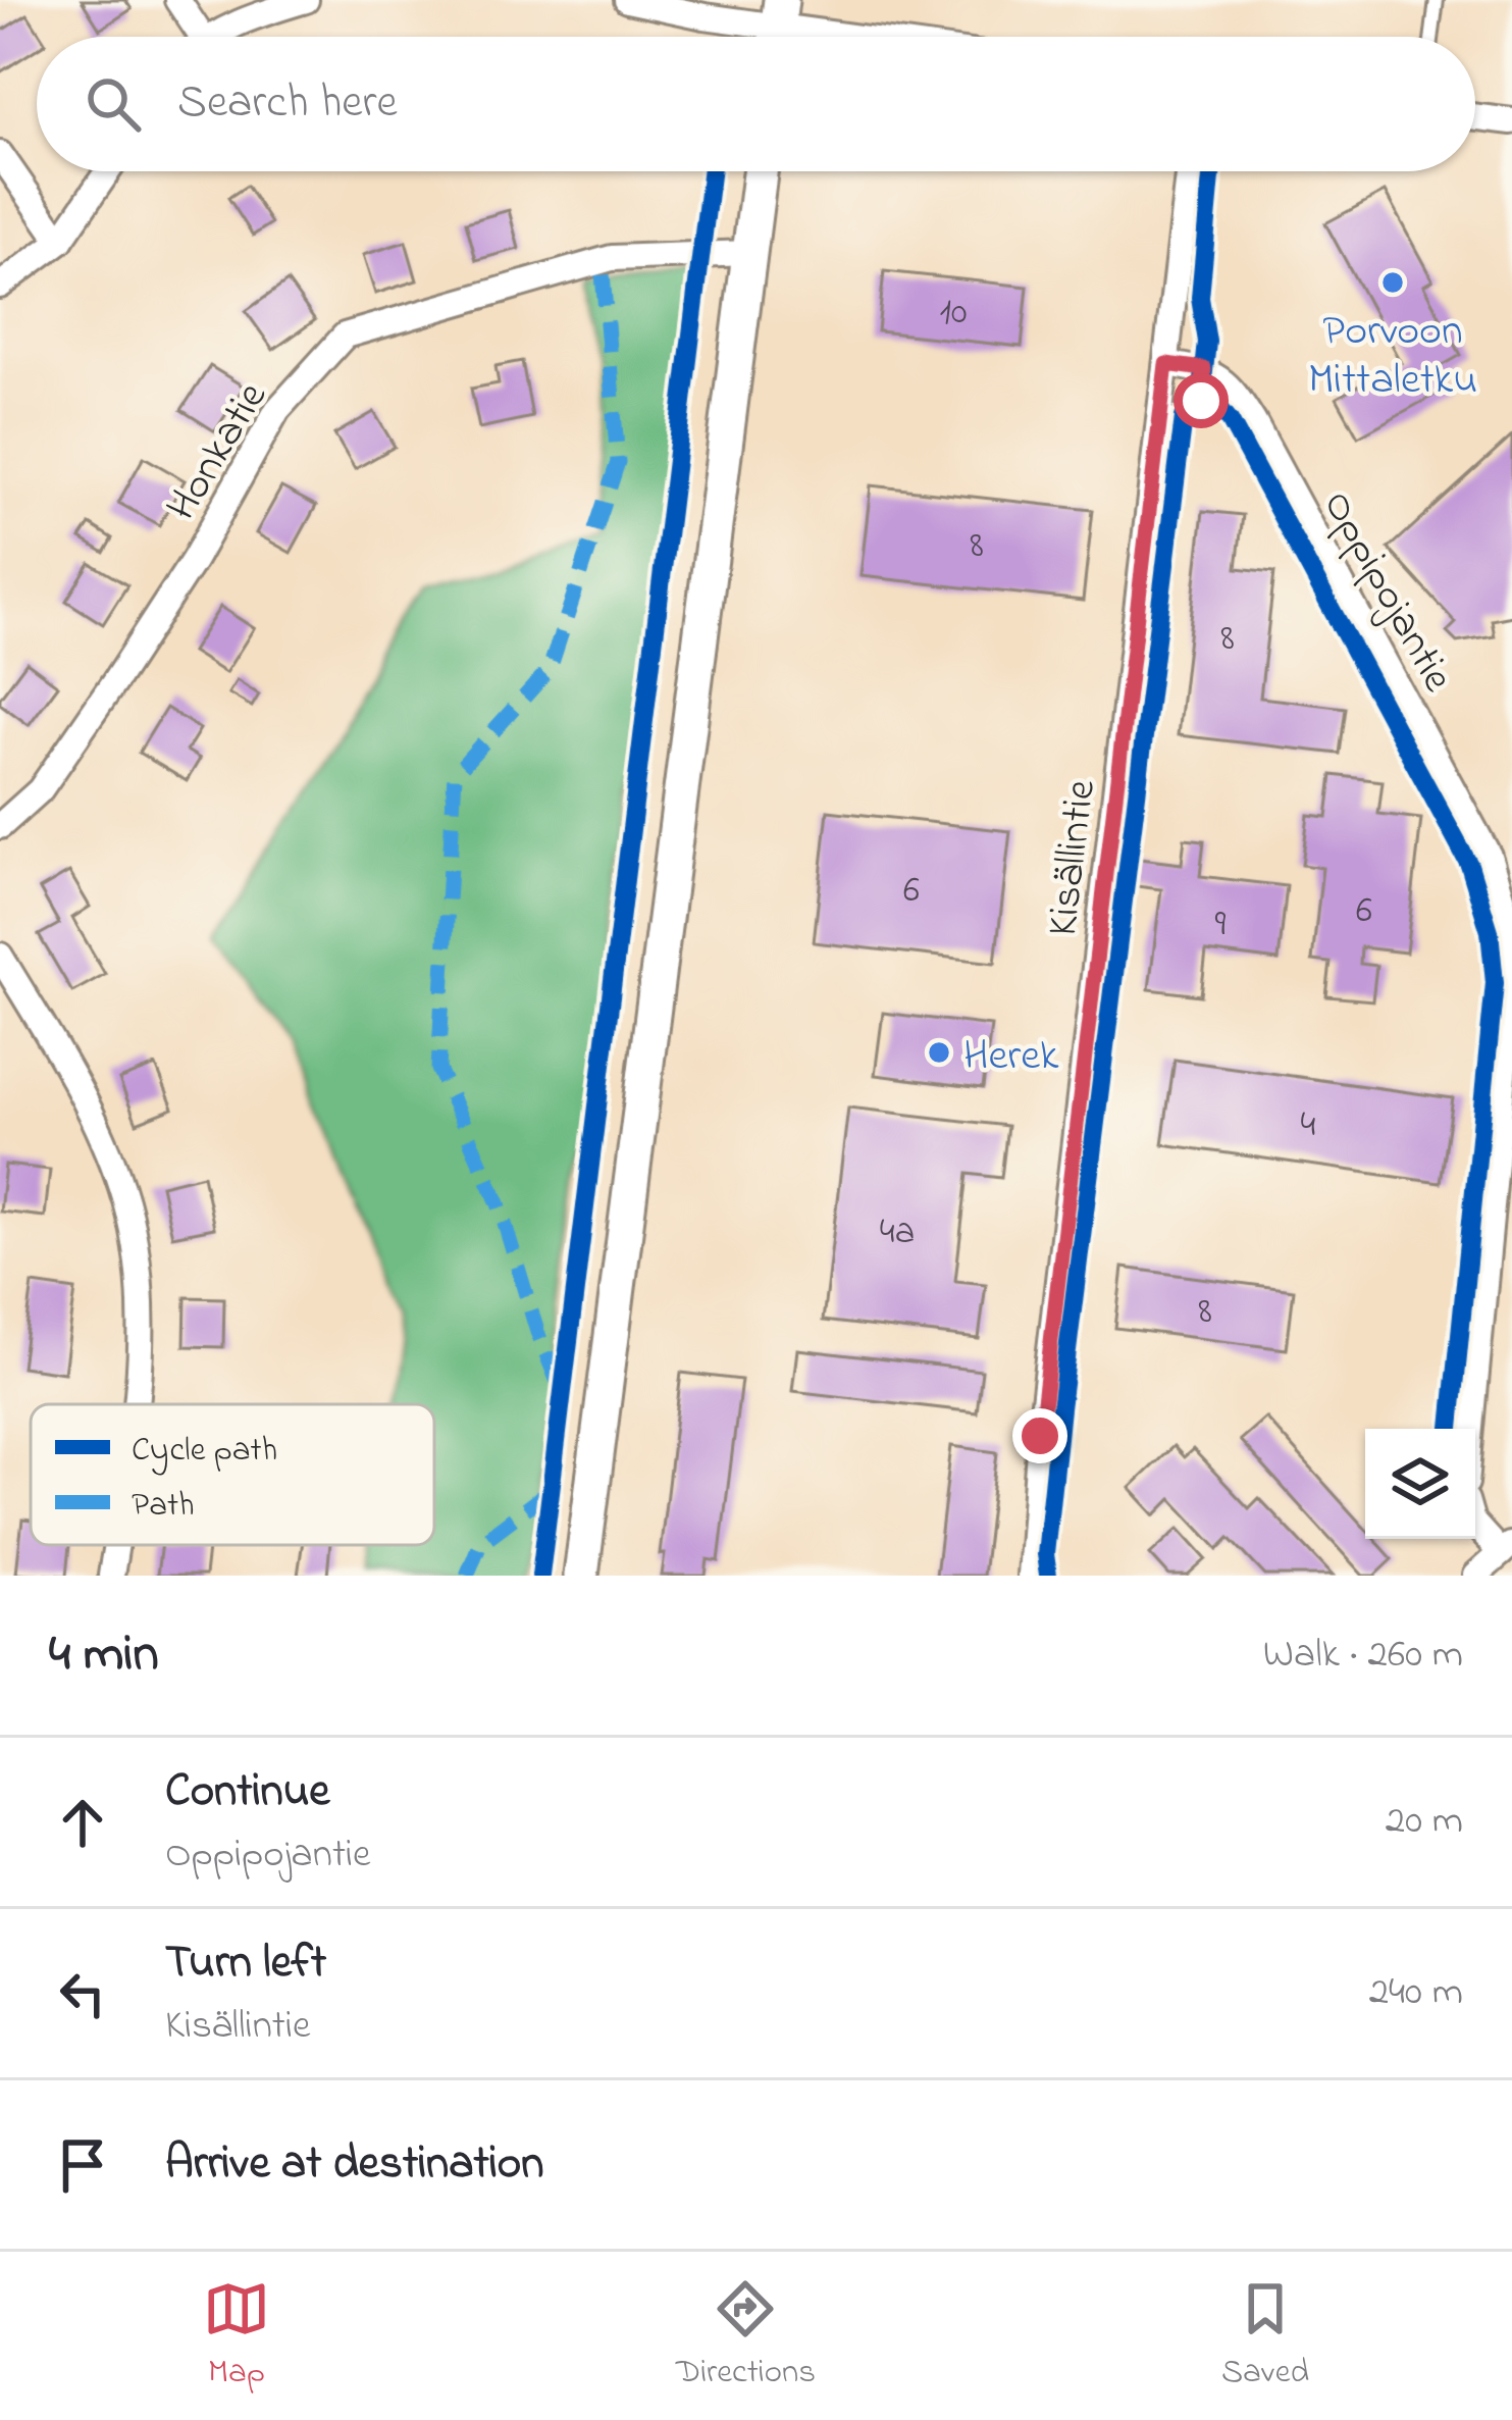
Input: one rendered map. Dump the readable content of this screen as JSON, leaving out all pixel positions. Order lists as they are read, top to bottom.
{
  "streets": {
    "street": ["Honkatie", "Oppipojantie", "Kisällintie"]
  },
  "crossings": [
    ["Oppipojantie", "Kisällintie"]
  ],
  "places": ["Porvoon Mittaletku", "Herek"],
  "house_numbers": [
    "10",
    "8",
    "8",
    "6",
    "6",
    "9",
    "4",
    "4a",
    "8"
  ],
  "legend": ["Cycle path", "Path"],
  "page": {
    "search": "Search here",
    "heading": ["4 min", "Walk · 260 m"],
    "list": [
      ["Continue", "Oppipojantie", "20 m"],
      ["Turn left", "Kisällintie", "240 m"],
      "Arrive at destination"
    ],
    "nav": ["Map", "Directions", "Saved"]
  }
}
